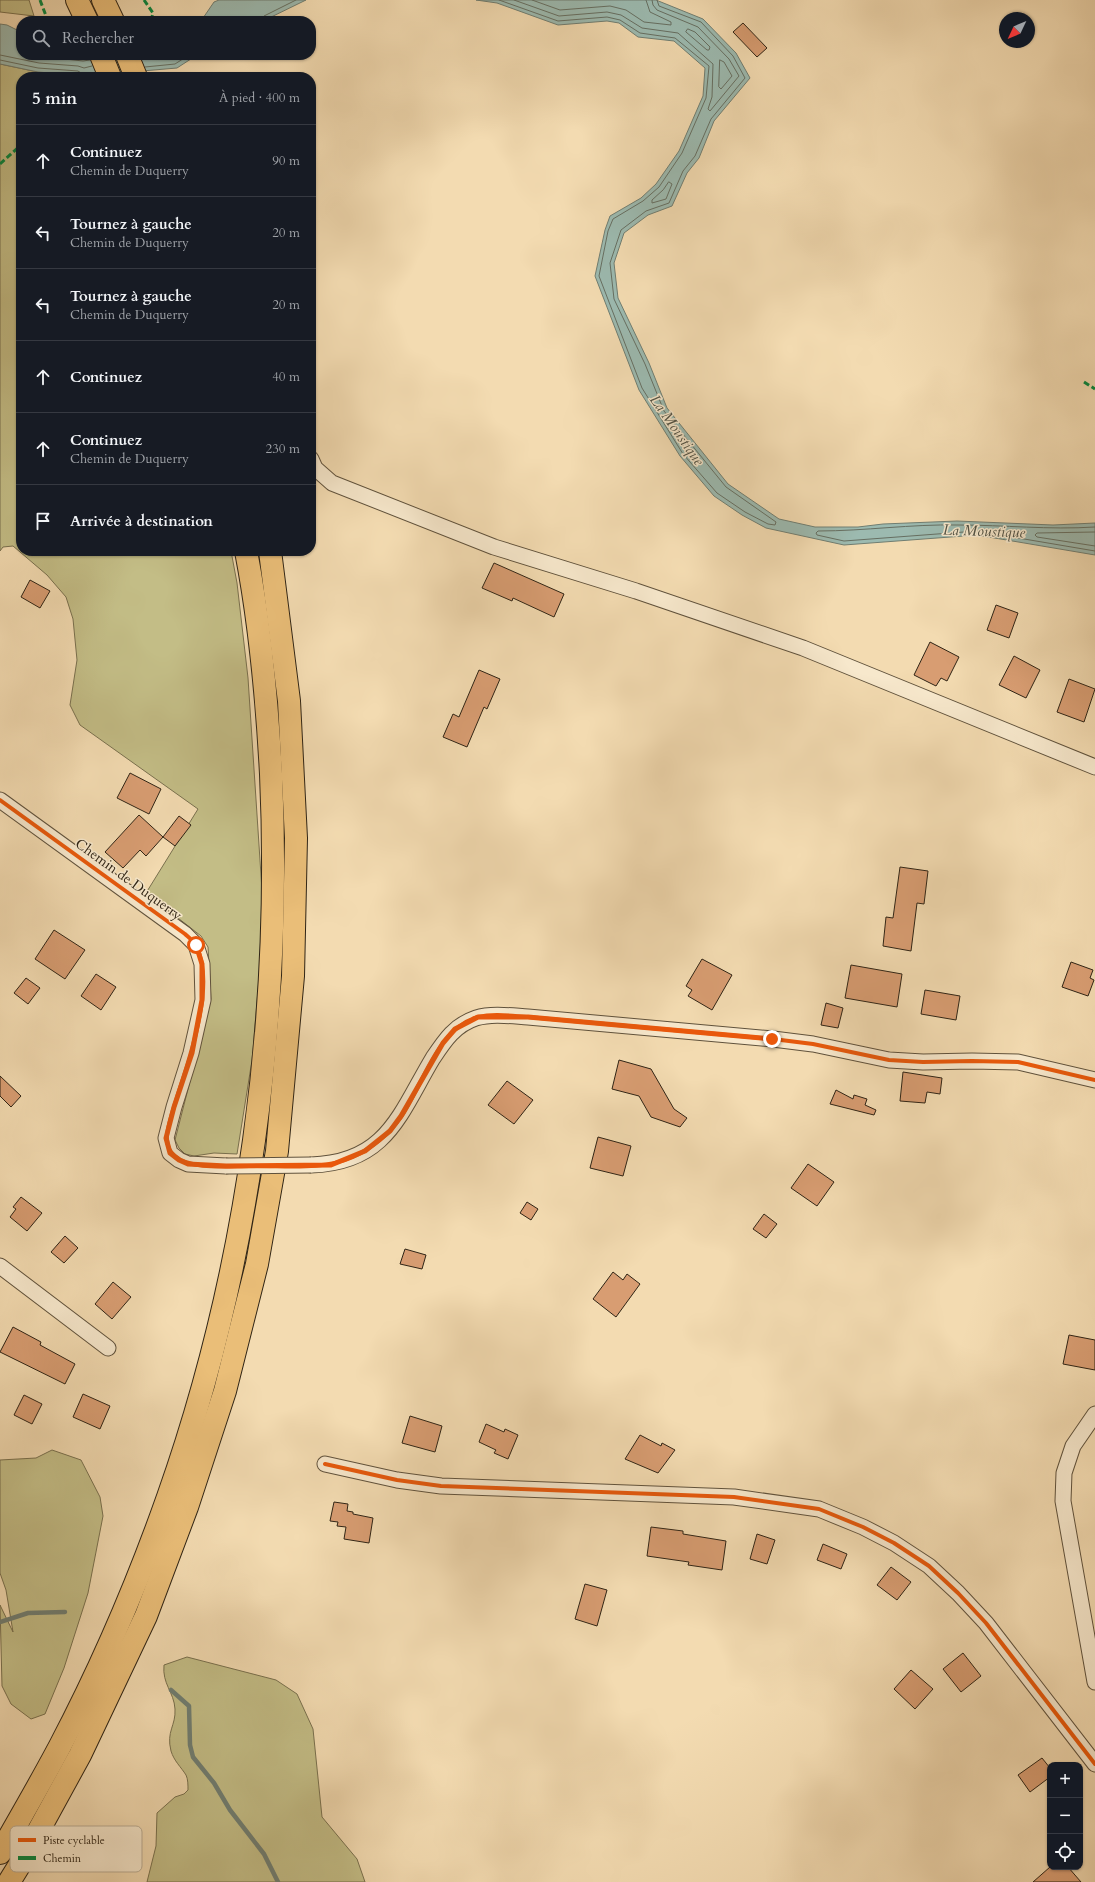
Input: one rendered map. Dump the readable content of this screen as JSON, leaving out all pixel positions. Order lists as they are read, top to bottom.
{
  "streets": {
    "street": ["Chemin de Duquerry"]
  },
  "water": ["La Moustique"],
  "legend": ["Piste cyclable", "Chemin"],
  "north": "bottom left",
  "page": {
    "search": "Rechercher",
    "heading": ["5 min", "À pied · 400 m"],
    "list": [
      ["Continuez", "Chemin de Duquerry", "90 m"],
      ["Tournez à gauche", "Chemin de Duquerry", "20 m"],
      ["Tournez à gauche", "Chemin de Duquerry", "20 m"],
      ["Continuez", "40 m"],
      ["Continuez", "Chemin de Duquerry", "230 m"],
      "Arrivée à destination"
    ],
    "map_buttons": ["+", "−"]
  }
}
